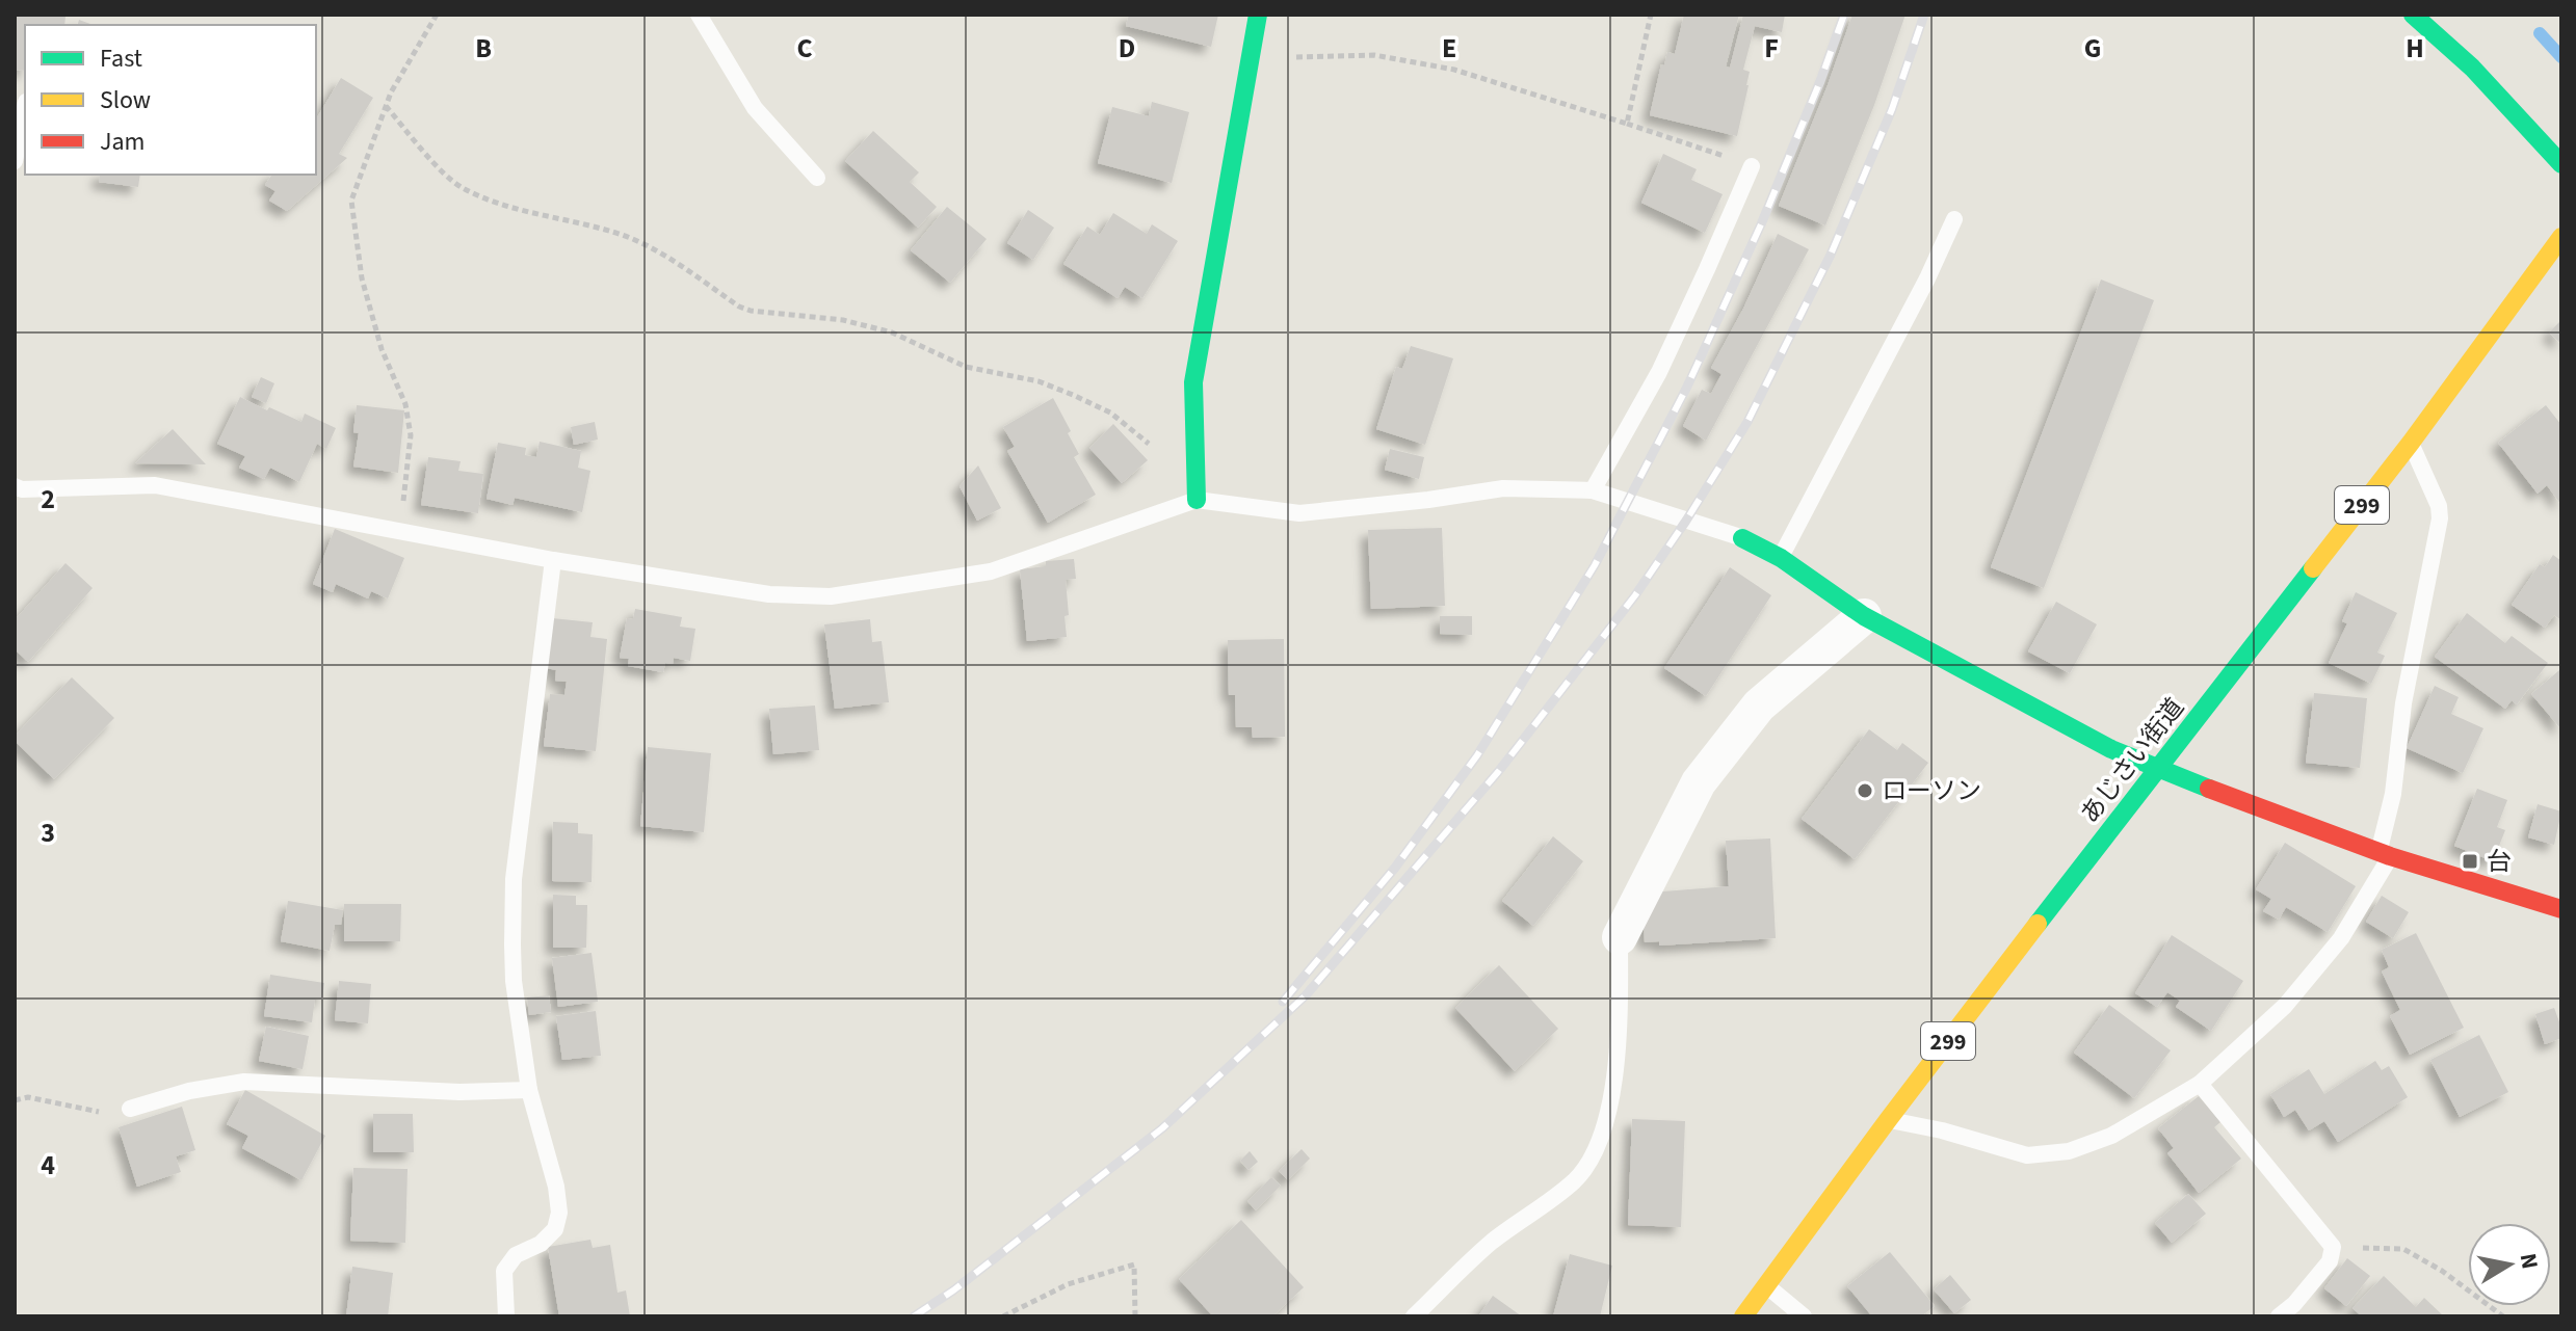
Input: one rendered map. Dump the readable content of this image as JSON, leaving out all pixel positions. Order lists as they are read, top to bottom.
{
  "streets": {
    "main road": ["299", "あじさい街道"]
  },
  "places": {
    "other": ["ローソン"],
    "transit": ["台"]
  },
  "legend": ["Fast", "Slow", "Jam"],
  "north": "right",
  "grid": {
    "columns": [
      "B",
      "C",
      "D",
      "E",
      "F",
      "G",
      "H"
    ],
    "rows": ["2", "3", "4"]
  }
}
